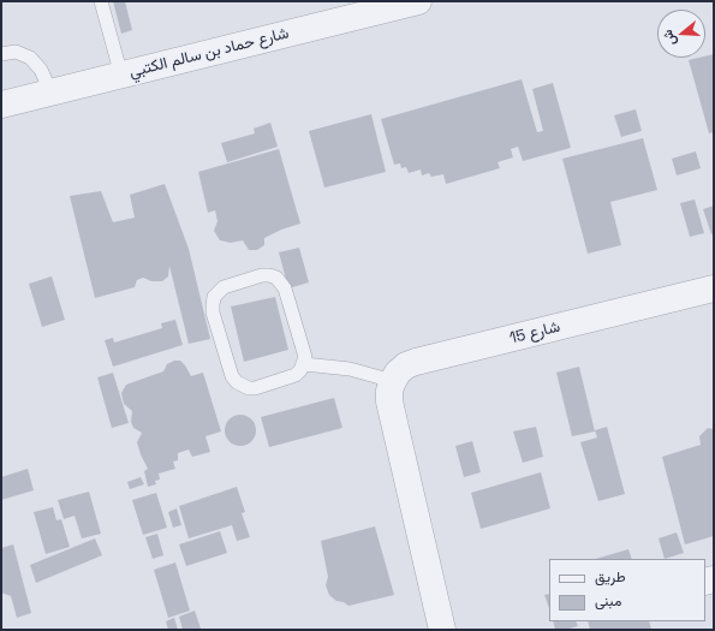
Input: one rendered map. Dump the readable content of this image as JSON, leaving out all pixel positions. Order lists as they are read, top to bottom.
{
  "streets": {
    "street": ["شارع حماد بن سالم الكتبي", "شارع 15"]
  },
  "legend": ["طريق", "مبنى"],
  "north": "left"
}
